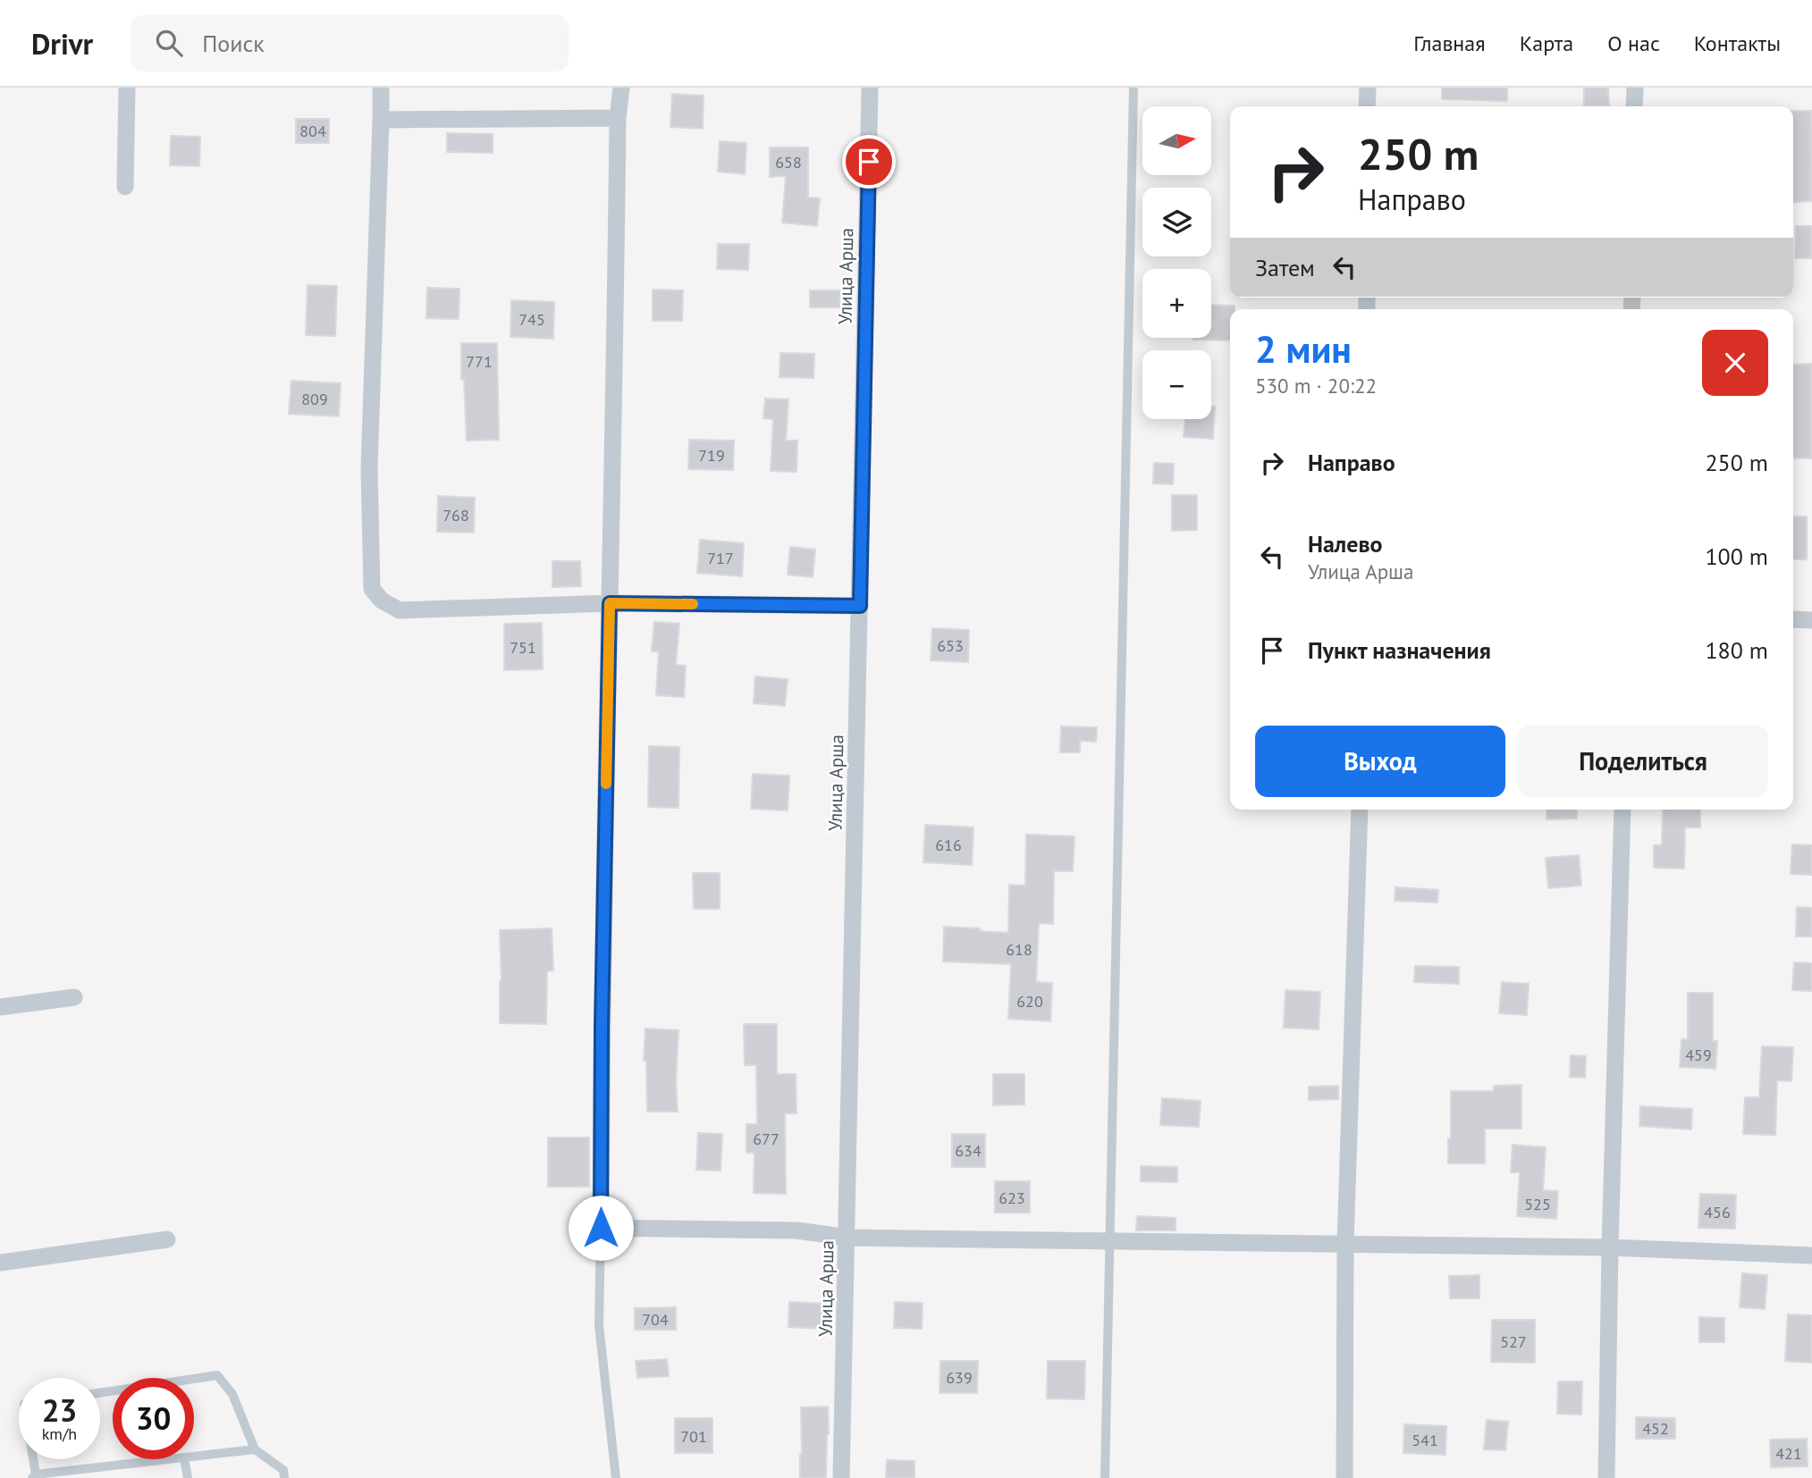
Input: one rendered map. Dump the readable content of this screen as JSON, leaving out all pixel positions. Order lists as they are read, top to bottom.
{
  "streets": {
    "street": ["Улица Арша"]
  },
  "house_numbers": [
    "804",
    "658",
    "745",
    "771",
    "809",
    "719",
    "768",
    "717",
    "653",
    "751",
    "616",
    "618",
    "620",
    "459",
    "677",
    "634",
    "623",
    "525",
    "456",
    "704",
    "527",
    "639",
    "452",
    "701",
    "541",
    "421"
  ],
  "north": "right",
  "page": {
    "header": "Drivr",
    "search": "Поиск",
    "nav": [
      "Главная",
      "Карта",
      "О нас",
      "Контакты"
    ],
    "map_buttons": ["+", "−"],
    "turn": ["250 m", "Направо"],
    "then": "Затем",
    "heading": ["2 мин", "530 m · 20:22"],
    "list": [
      {
        "name": "Направо",
        "value": "250 m"
      },
      {
        "name": "Налево",
        "note": "Улица Арша",
        "value": "100 m"
      },
      {
        "name": "Пункт назначения",
        "value": "180 m"
      }
    ],
    "buttons": ["Выход", "Поделиться"],
    "speed": "23 km/h",
    "limit": "30"
  }
}
